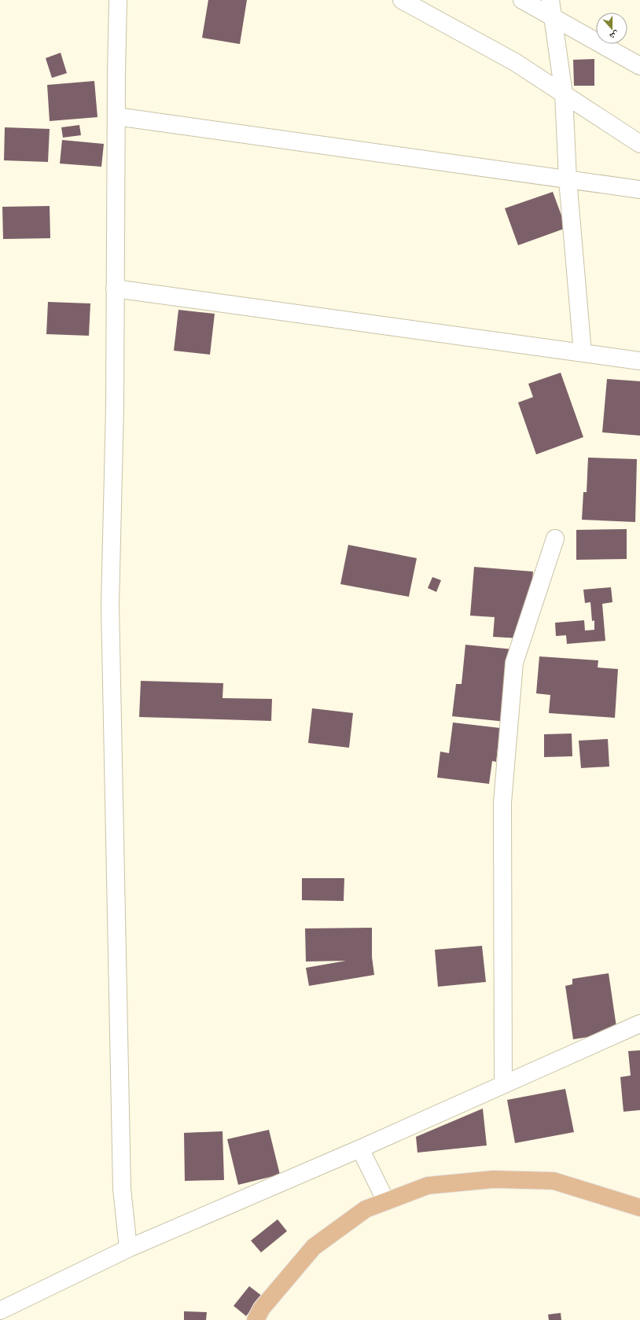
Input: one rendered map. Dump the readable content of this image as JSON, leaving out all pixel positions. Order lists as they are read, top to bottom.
{
  "north": "bottom"
}
